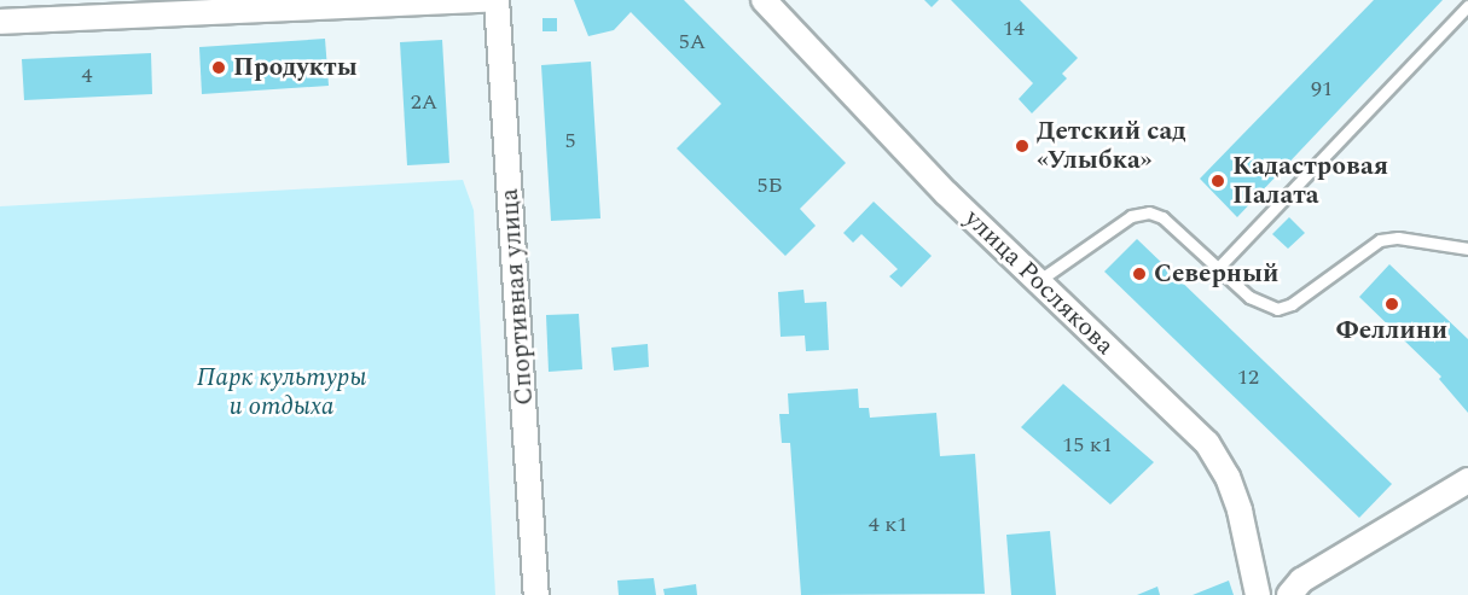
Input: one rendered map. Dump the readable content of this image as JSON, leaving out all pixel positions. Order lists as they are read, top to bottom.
{
  "streets": {
    "street": ["улица Рослякова", "Спортивная улица"]
  },
  "parks": ["Парк культуры и отдыха"],
  "places": [
    "Продукты",
    "Детский сад «Улыбка»",
    "Кадастровая Палата",
    "Северный",
    "Феллини"
  ],
  "house_numbers": [
    "14",
    "5А",
    "4",
    "91",
    "2А",
    "5",
    "5Б",
    "12",
    "15 к1",
    "4 к1"
  ]
}
